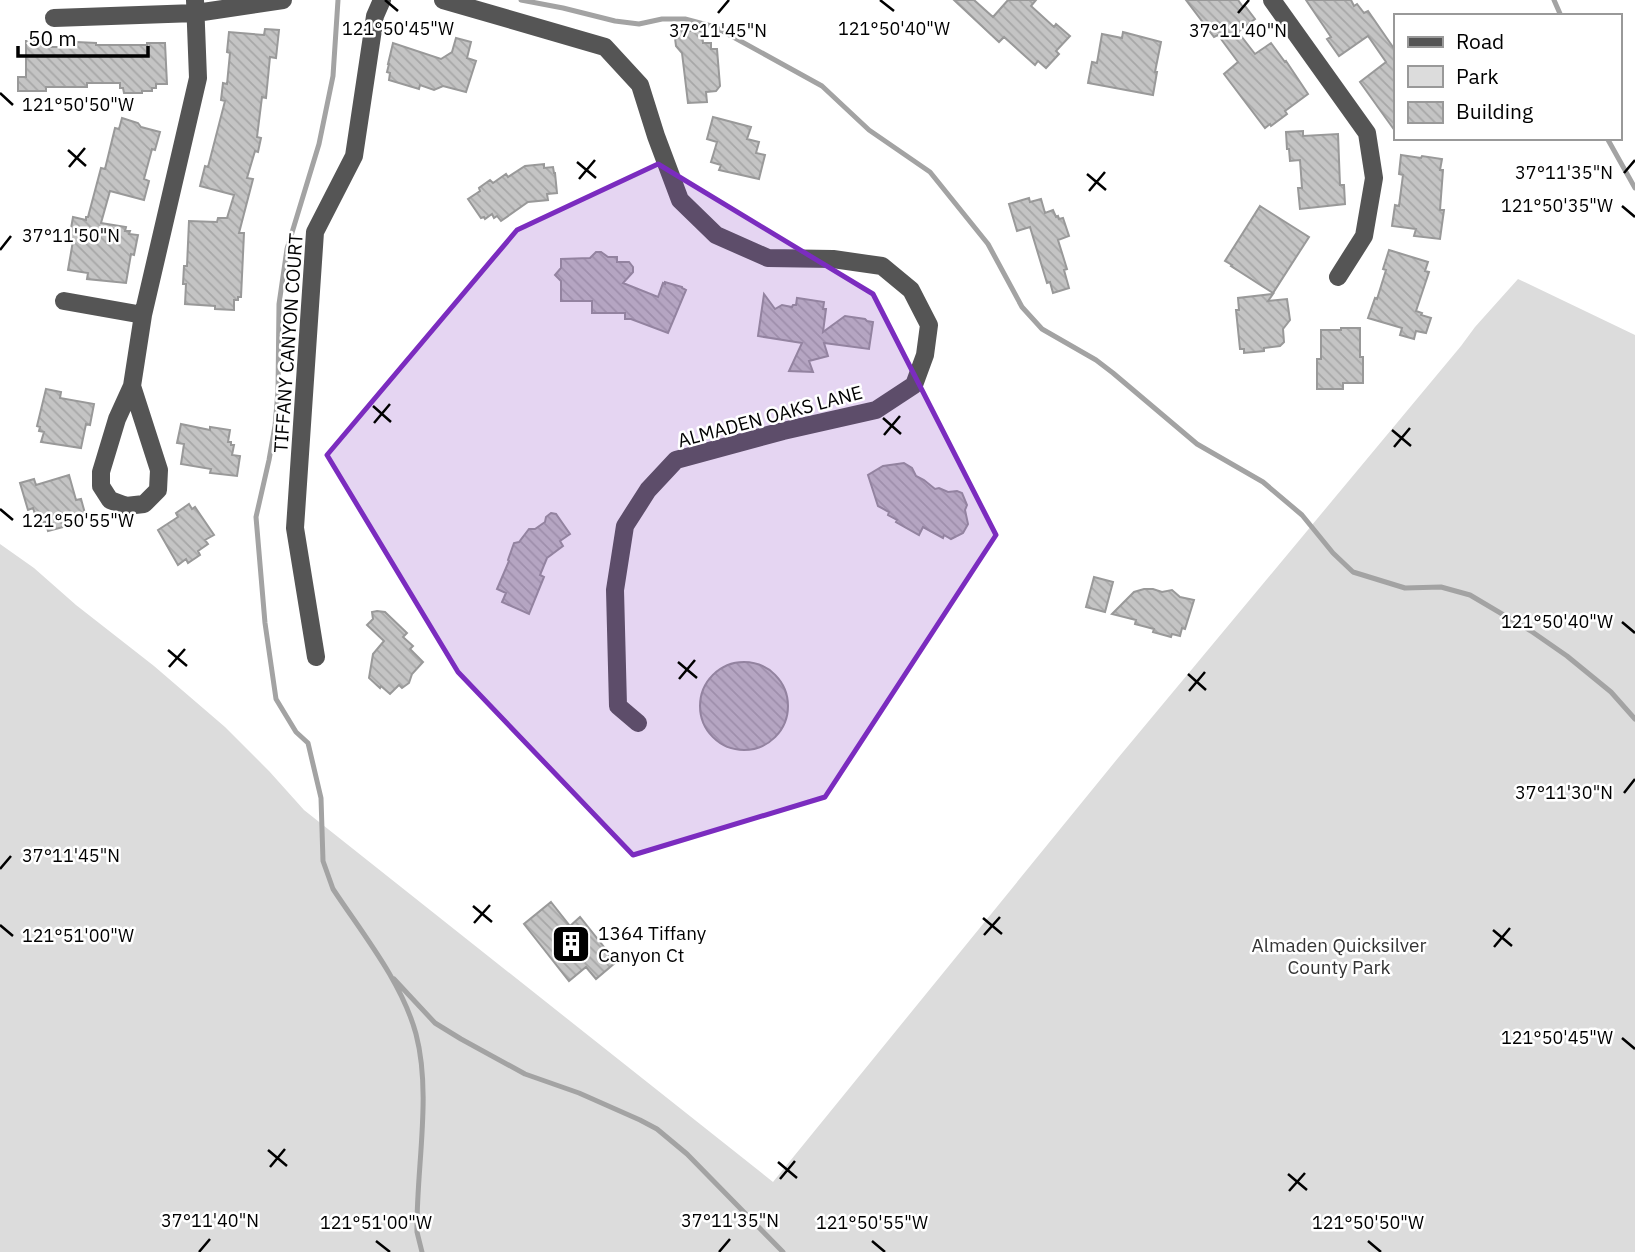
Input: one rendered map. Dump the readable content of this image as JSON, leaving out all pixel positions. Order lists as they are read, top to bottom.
{
  "streets": {
    "street": ["TIFFANY CANYON COURT", "ALMADEN OAKS LANE"]
  },
  "parks": ["Almaden Quicksilver County Park"],
  "places": {
    "building": ["1364 Tiffany Canyon Ct"]
  },
  "legend": ["Road", "Park", "Building"],
  "scale_bar": "50 m",
  "coordinates": [
    "121°50'45\"W",
    "121°50'40\"W",
    "37°11'45\"N",
    "37°11'40\"N",
    "121°50'50\"W",
    "37°11'35\"N",
    "121°50'35\"W",
    "37°11'50\"N",
    "121°50'55\"W",
    "37°11'30\"N",
    "121°51'00\"W"
  ]
}
